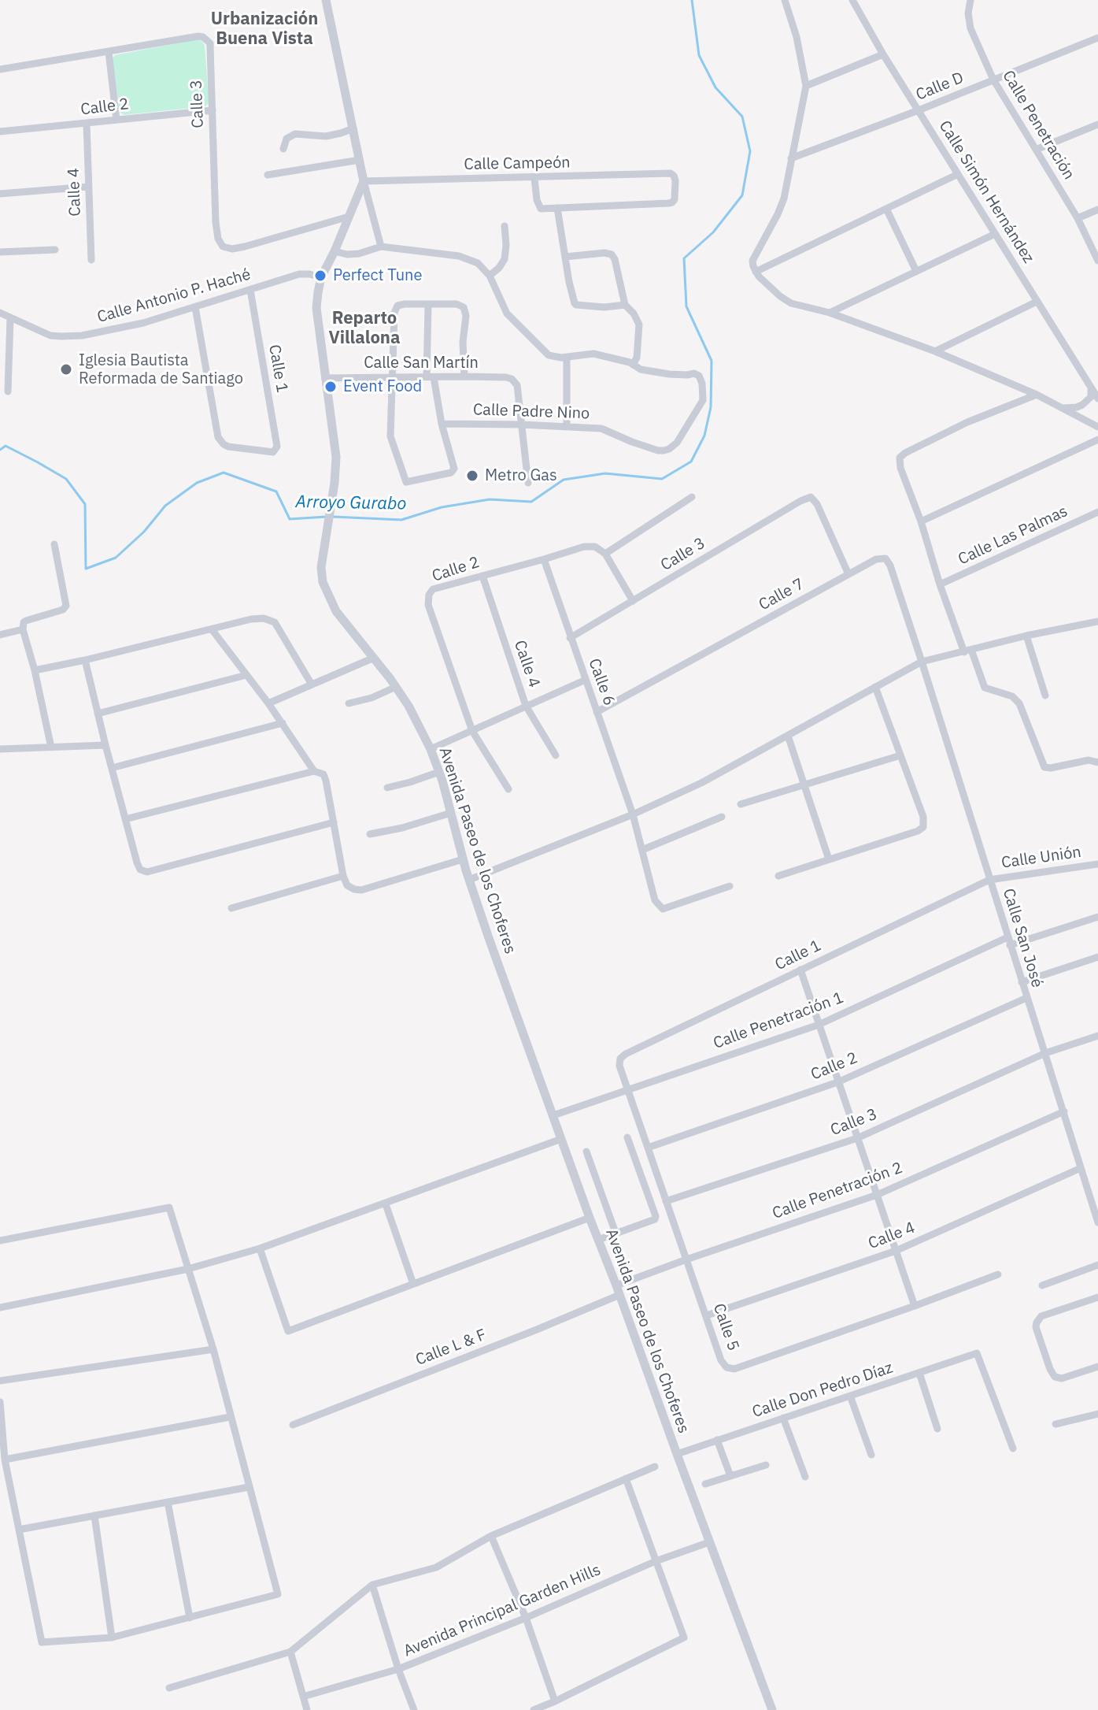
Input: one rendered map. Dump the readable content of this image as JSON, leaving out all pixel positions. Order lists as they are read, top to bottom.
{
  "streets": {
    "street": [
      "Calle D",
      "Calle 3",
      "Calle 2",
      "Calle Penetración",
      "Calle Campeón",
      "Calle 4",
      "Calle Simón Hernández",
      "Calle Antonio P. Haché",
      "Calle San Martín",
      "Calle 1",
      "Calle Padre Nino",
      "Calle Las Palmas",
      "Calle 7",
      "Calle 6",
      "Avenida Paseo de los Choferes",
      "Calle Unión",
      "Calle San José",
      "Calle Penetración 1",
      "Calle Penetración 2",
      "Calle 5",
      "Calle L & F",
      "Calle Don Pedro Díaz",
      "Avenida Principal Garden Hills"
    ]
  },
  "crossings": [
    ["Calle D", "Calle Penetración"],
    ["Calle D", "Calle Simón Hernández"],
    ["Calle 3", "Calle 2"],
    ["Calle 3", "Calle 7"],
    ["Calle 3", "Calle 6"],
    ["Calle 3", "Avenida Paseo de los Choferes"],
    ["Calle 3", "Calle San José"],
    ["Calle 3", "Calle 5"],
    ["Calle 2", "Calle 4"],
    ["Calle 2", "Calle 6"],
    ["Calle 2", "Calle San José"],
    ["Calle 2", "Calle 5"],
    ["Calle Campeón", "Avenida Paseo de los Choferes"],
    ["Calle 4", "Calle San José"],
    ["Calle 4", "Calle 5"],
    ["Calle Antonio P. Haché", "Calle 1"],
    ["Calle Antonio P. Haché", "Avenida Paseo de los Choferes"],
    ["Calle San Martín", "Calle Padre Nino"],
    ["Calle San Martín", "Avenida Paseo de los Choferes"],
    ["Calle 1", "Calle Unión"],
    ["Calle 1", "Calle San José"],
    ["Calle 1", "Calle 5"],
    ["Calle 7", "Calle 6"],
    ["Calle 7", "Calle San José"],
    ["Avenida Paseo de los Choferes", "Calle Penetración 1"],
    ["Avenida Paseo de los Choferes", "Calle Penetración 2"],
    ["Avenida Paseo de los Choferes", "Calle L & F"],
    ["Avenida Paseo de los Choferes", "Calle Don Pedro Díaz"],
    ["Avenida Paseo de los Choferes", "Avenida Principal Garden Hills"],
    ["Calle Unión", "Calle San José"],
    ["Calle San José", "Calle Penetración 1"],
    ["Calle San José", "Calle Penetración 2"],
    ["Calle Penetración 1", "Calle 5"],
    ["Calle Penetración 2", "Calle 5"],
    ["Calle Penetración 2", "Calle L & F"]
  ],
  "districts": ["Urbanización Buena Vista", "Reparto Villalona"],
  "water": ["Arroyo Gurabo"],
  "places": [
    "Perfect Tune",
    "Iglesia Bautista Reformada de Santiago",
    "Event Food",
    "Metro Gas"
  ]
}
